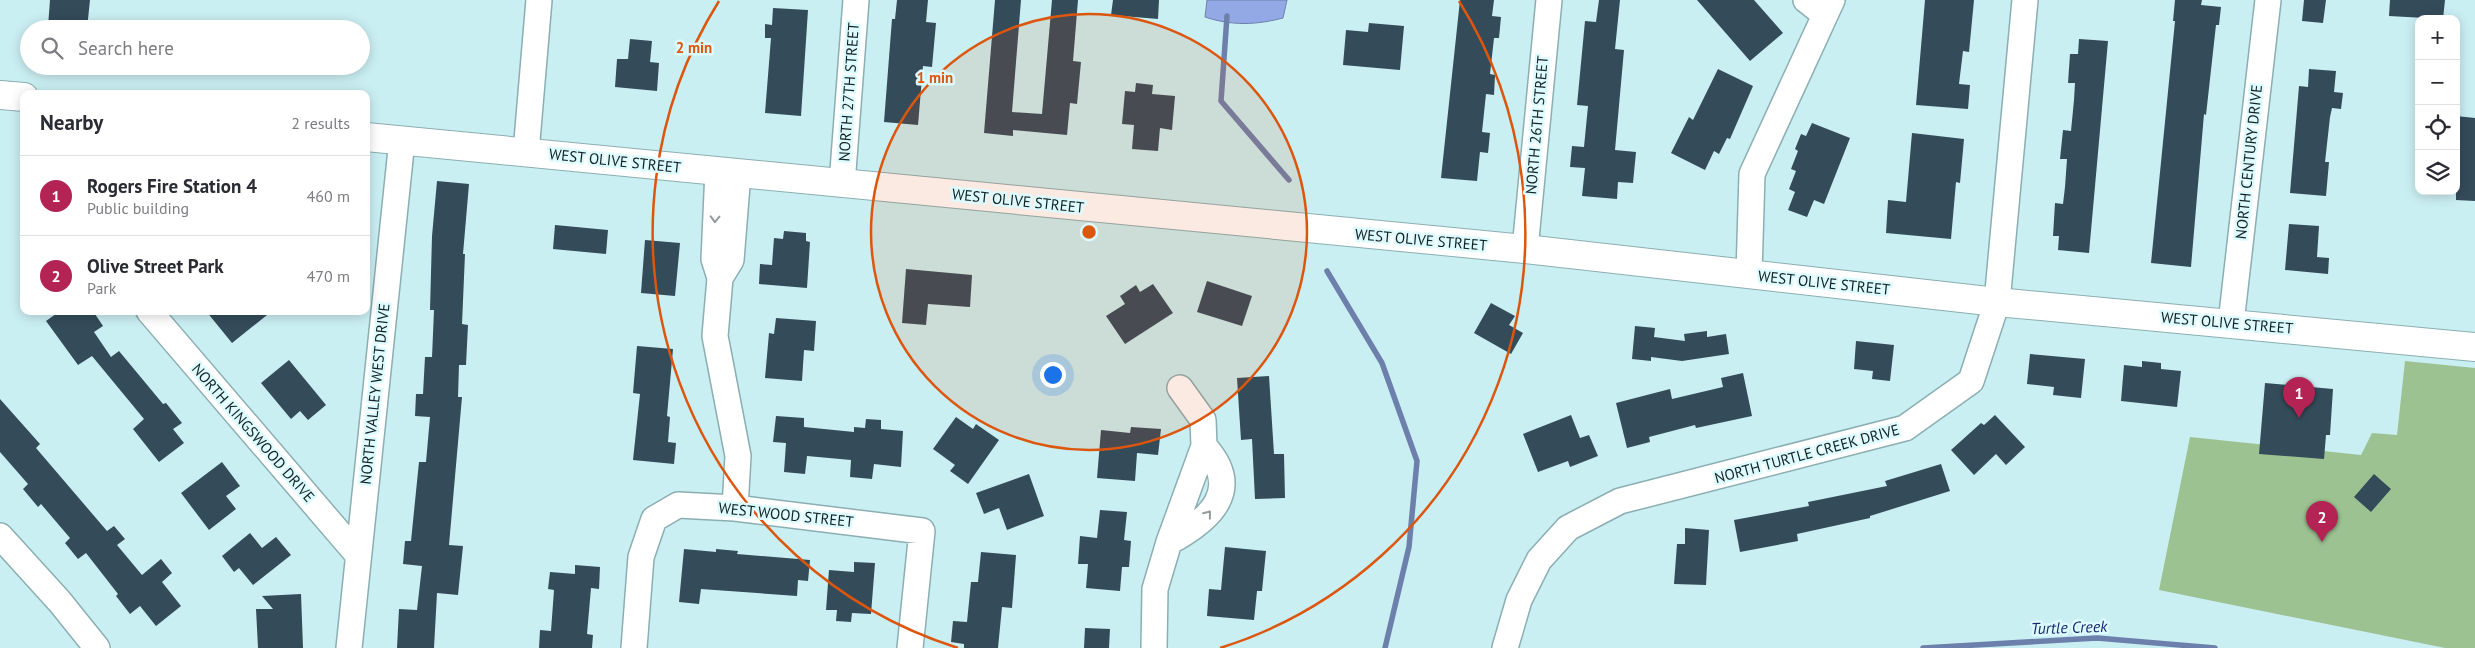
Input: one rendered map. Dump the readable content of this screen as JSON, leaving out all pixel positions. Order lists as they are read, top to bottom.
{
  "streets": {
    "main road": ["WEST OLIVE STREET"],
    "street": [
      "NORTH 27TH STREET",
      "NORTH 26TH STREET",
      "NORTH CENTURY DRIVE",
      "NORTH VALLEY WEST DRIVE",
      "NORTH KINGSWOOD DRIVE",
      "NORTH TURTLE CREEK DRIVE",
      "WEST WOOD STREET"
    ]
  },
  "crossings": [
    ["NORTH 27TH STREET", "WEST OLIVE STREET"],
    ["NORTH 26TH STREET", "WEST OLIVE STREET"],
    ["WEST OLIVE STREET", "NORTH CENTURY DRIVE"],
    ["WEST OLIVE STREET", "NORTH VALLEY WEST DRIVE"],
    ["WEST OLIVE STREET", "NORTH TURTLE CREEK DRIVE"],
    ["NORTH VALLEY WEST DRIVE", "NORTH KINGSWOOD DRIVE"]
  ],
  "water": ["Turtle Creek"],
  "page": {
    "map_buttons": ["+", "−"],
    "search": "Search here",
    "heading": ["Nearby", "2 results"],
    "list": [
      {
        "mark": "1",
        "name": "Rogers Fire Station 4",
        "note": "Public building",
        "value": "460 m"
      },
      {
        "mark": "2",
        "name": "Olive Street Park",
        "note": "Park",
        "value": "470 m"
      }
    ],
    "pins": ["1", "2"]
  },
  "rings": ["2 min", "1 min"]
}
